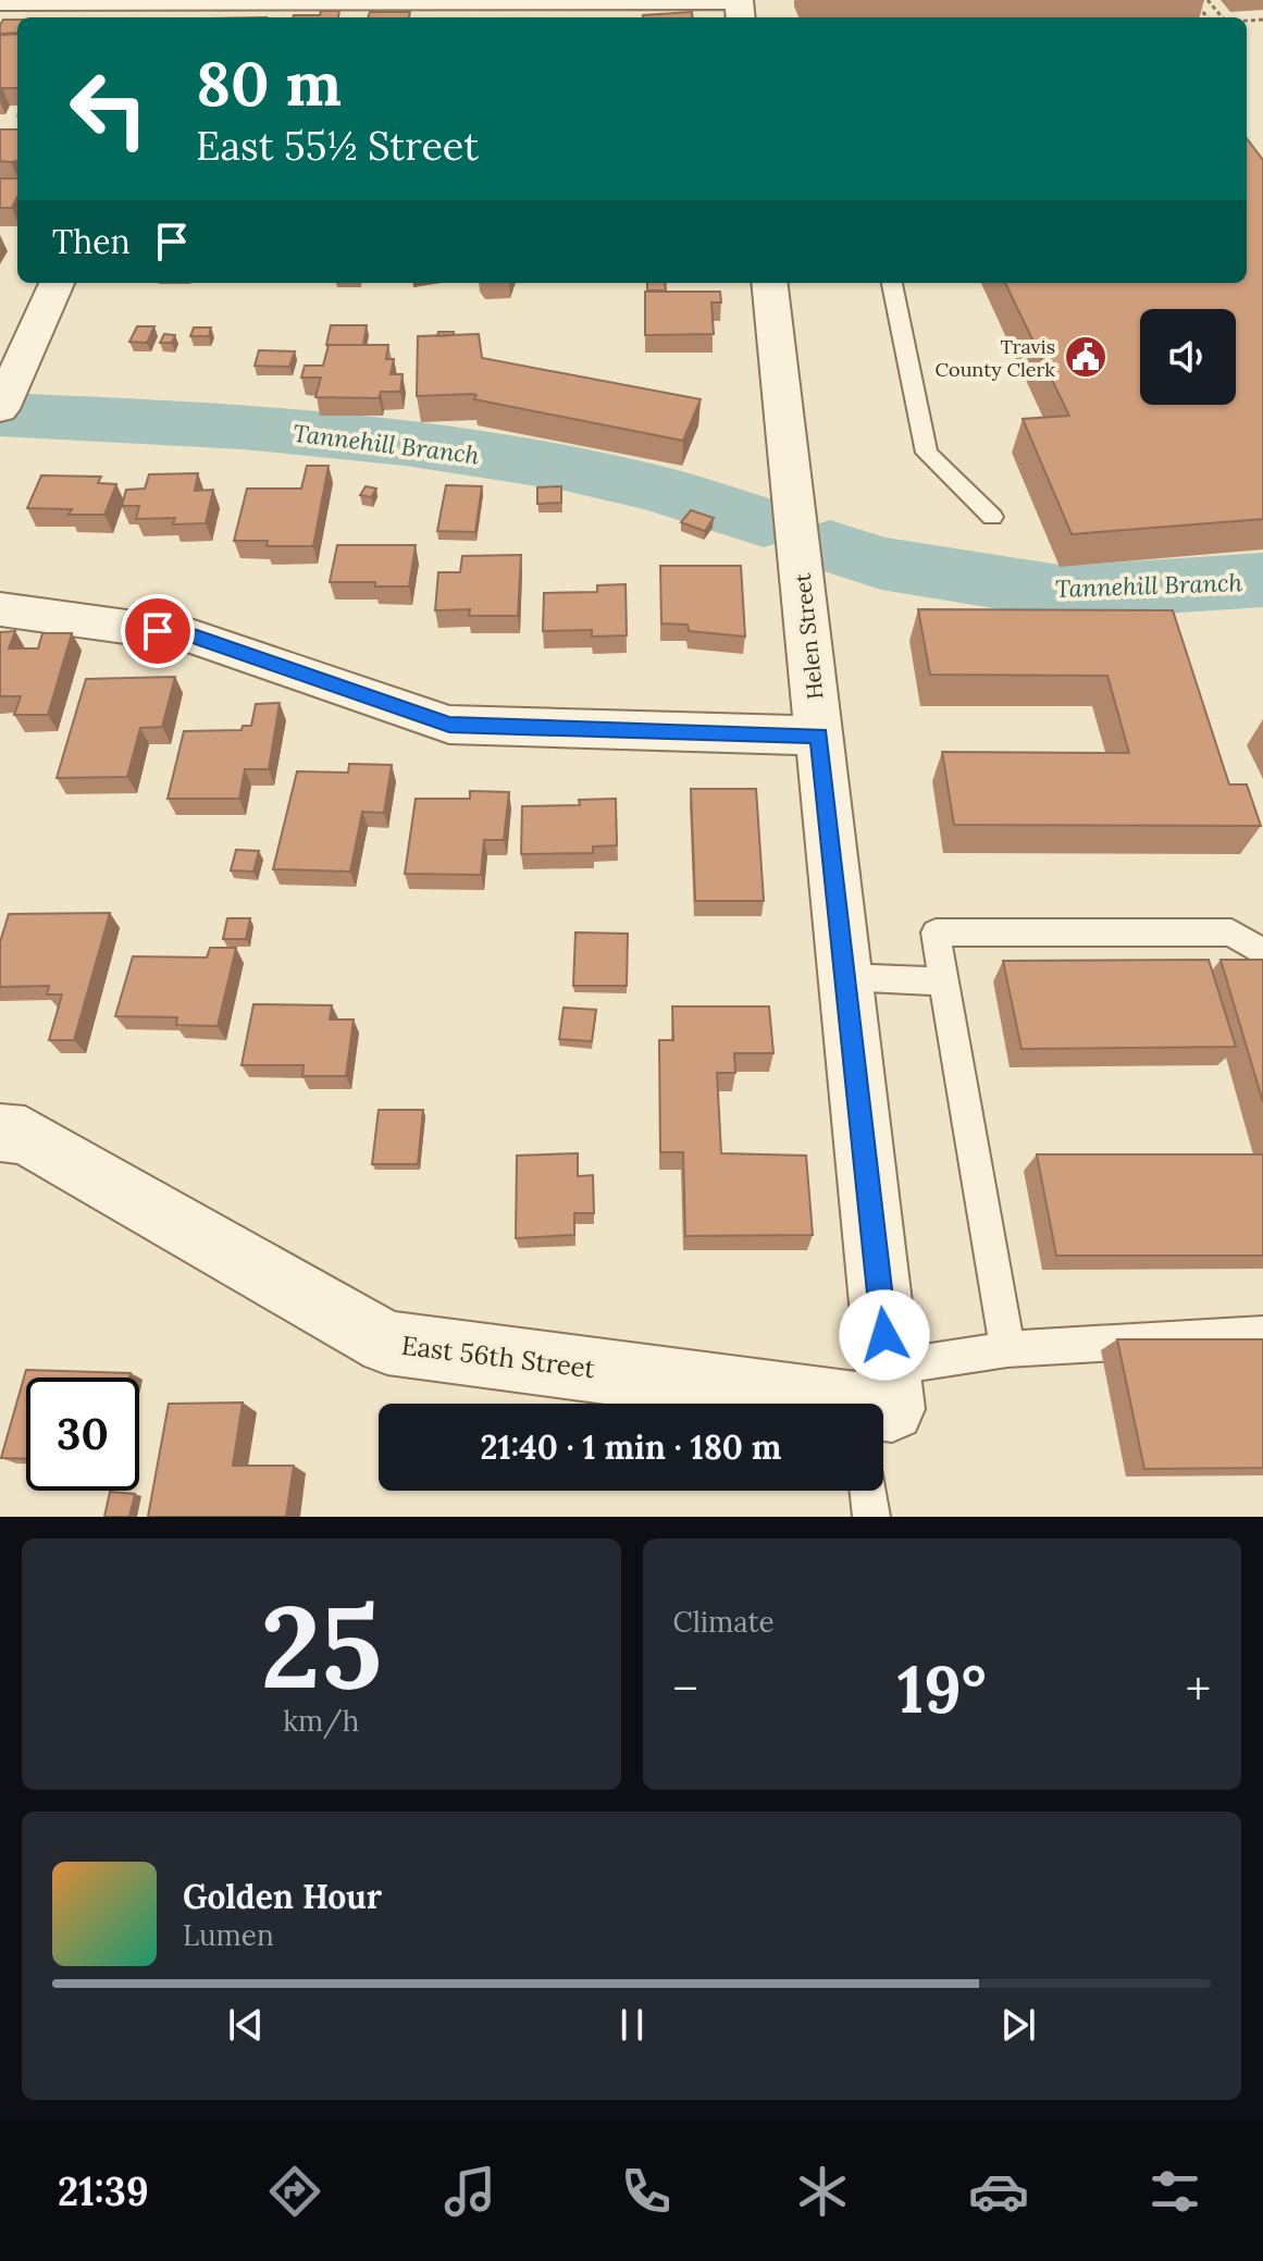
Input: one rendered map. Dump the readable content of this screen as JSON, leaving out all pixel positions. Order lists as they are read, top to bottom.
{
  "streets": {
    "street": ["Helen Street", "East 56th Street"]
  },
  "crossings": [
    ["Helen Street", "East 56th Street"]
  ],
  "water": ["Tannehill Branch"],
  "places": {
    "public building": ["Travis County Clerk"]
  },
  "page": {
    "turn": ["80 m", "East 55½ Street"],
    "then": "Then",
    "limit": "30",
    "trip": "21:40 · 1 min · 180 m",
    "tile": [
      ["25", "km/h"],
      "Climate"
    ],
    "heat": ["−", "19°", "+"],
    "song": ["Golden Hour", "Lumen"],
    "tabs": "21:39"
  }
}
